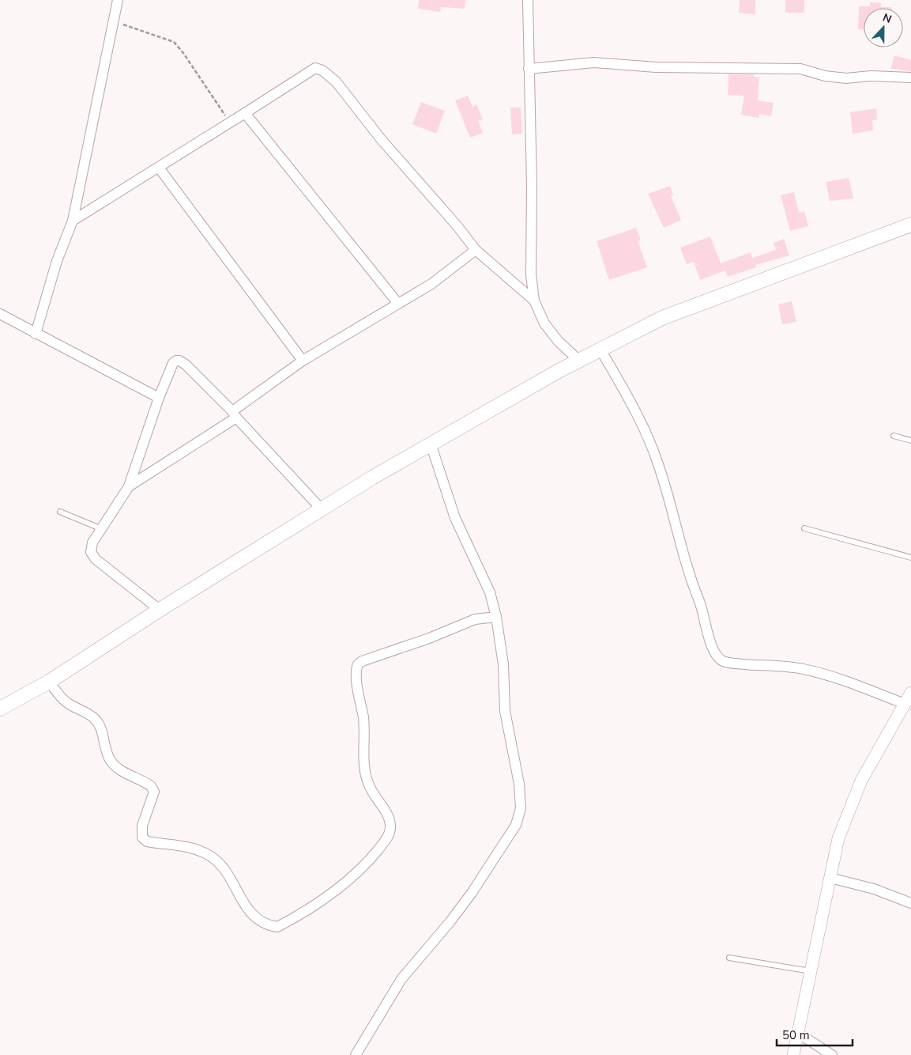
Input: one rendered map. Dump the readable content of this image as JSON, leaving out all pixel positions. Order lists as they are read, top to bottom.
{
  "scale_bar": "50 m",
  "north": "top"
}
